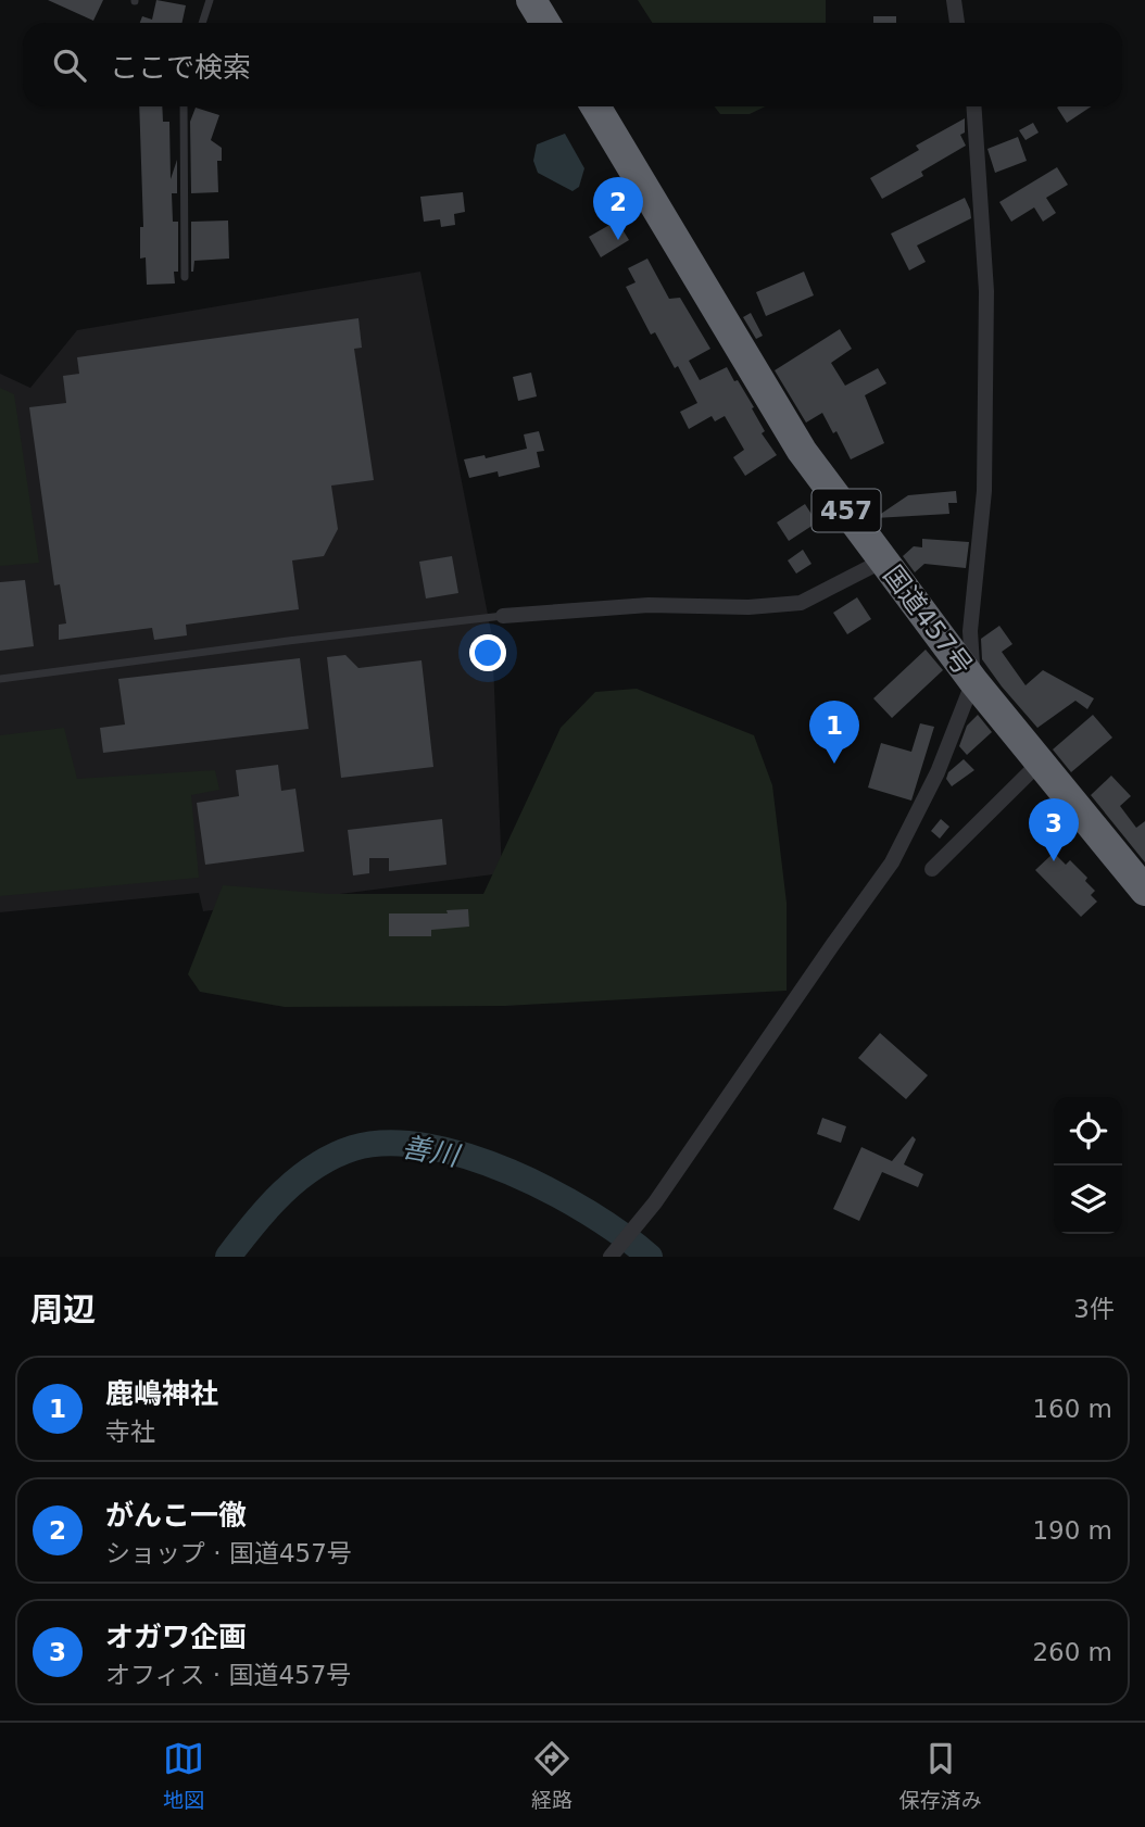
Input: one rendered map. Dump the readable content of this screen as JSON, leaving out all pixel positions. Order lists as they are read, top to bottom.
{
  "streets": {
    "highway": ["457", "国道457号"]
  },
  "water": ["善川"],
  "page": {
    "search": "ここで検索",
    "pins": ["2", "1", "3"],
    "heading": ["周辺", "3件"],
    "list": [
      {
        "mark": "1",
        "name": "鹿嶋神社",
        "note": "寺社",
        "value": "160 m"
      },
      {
        "mark": "2",
        "name": "がんこ一徹",
        "note": "ショップ · 国道457号",
        "value": "190 m"
      },
      {
        "mark": "3",
        "name": "オガワ企画",
        "note": "オフィス · 国道457号",
        "value": "260 m"
      }
    ],
    "nav": ["地図", "経路", "保存済み"]
  }
}
